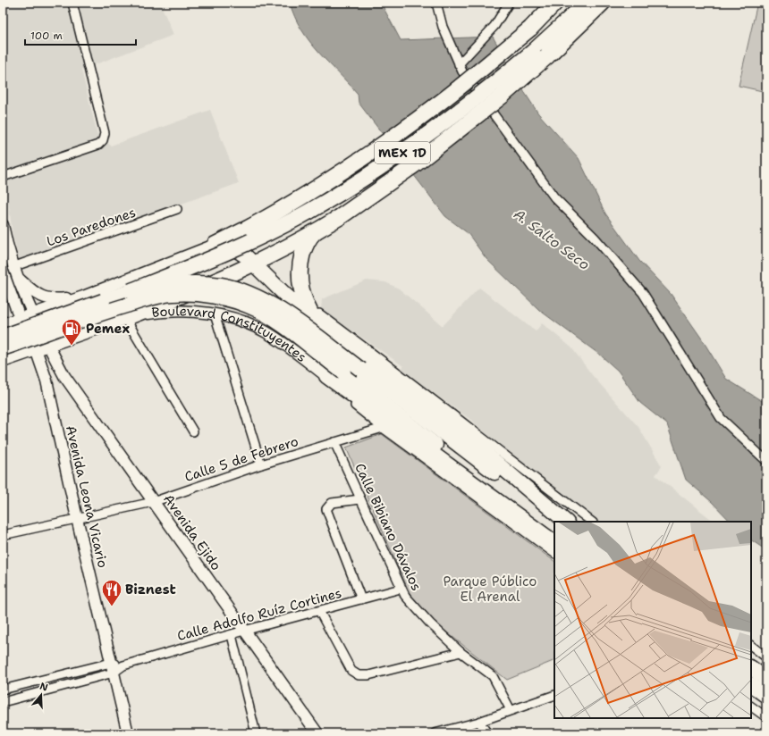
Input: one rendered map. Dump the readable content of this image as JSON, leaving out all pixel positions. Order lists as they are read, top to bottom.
{
  "streets": {
    "highway": ["MEX 1D"],
    "street": [
      "Los Paredones",
      "Boulevard Constituyentes",
      "Calle 5 de Febrero",
      "Avenida Leona Vicario",
      "Calle Bibiano Dávalos",
      "Avenida Ejido",
      "Calle Adolfo Ruíz Cortines"
    ]
  },
  "crossings": [
    ["MEX 1D", "Boulevard Constituyentes"],
    ["Los Paredones", "Avenida Leona Vicario"],
    ["Boulevard Constituyentes", "Avenida Leona Vicario"],
    ["Boulevard Constituyentes", "Avenida Ejido"],
    ["Calle 5 de Febrero", "Avenida Leona Vicario"],
    ["Calle 5 de Febrero", "Calle Bibiano Dávalos"],
    ["Calle 5 de Febrero", "Avenida Ejido"],
    ["Avenida Leona Vicario", "Avenida Ejido"],
    ["Avenida Leona Vicario", "Calle Adolfo Ruíz Cortines"],
    ["Calle Bibiano Dávalos", "Calle Adolfo Ruíz Cortines"],
    ["Avenida Ejido", "Calle Adolfo Ruíz Cortines"]
  ],
  "water": ["A. Salto Seco"],
  "parks": ["Parque Público El Arenal"],
  "places": {
    "fuel station": ["Pemex"],
    "restaurant": ["Biznest"]
  },
  "scale_bar": "100 m",
  "north": "top"
}
